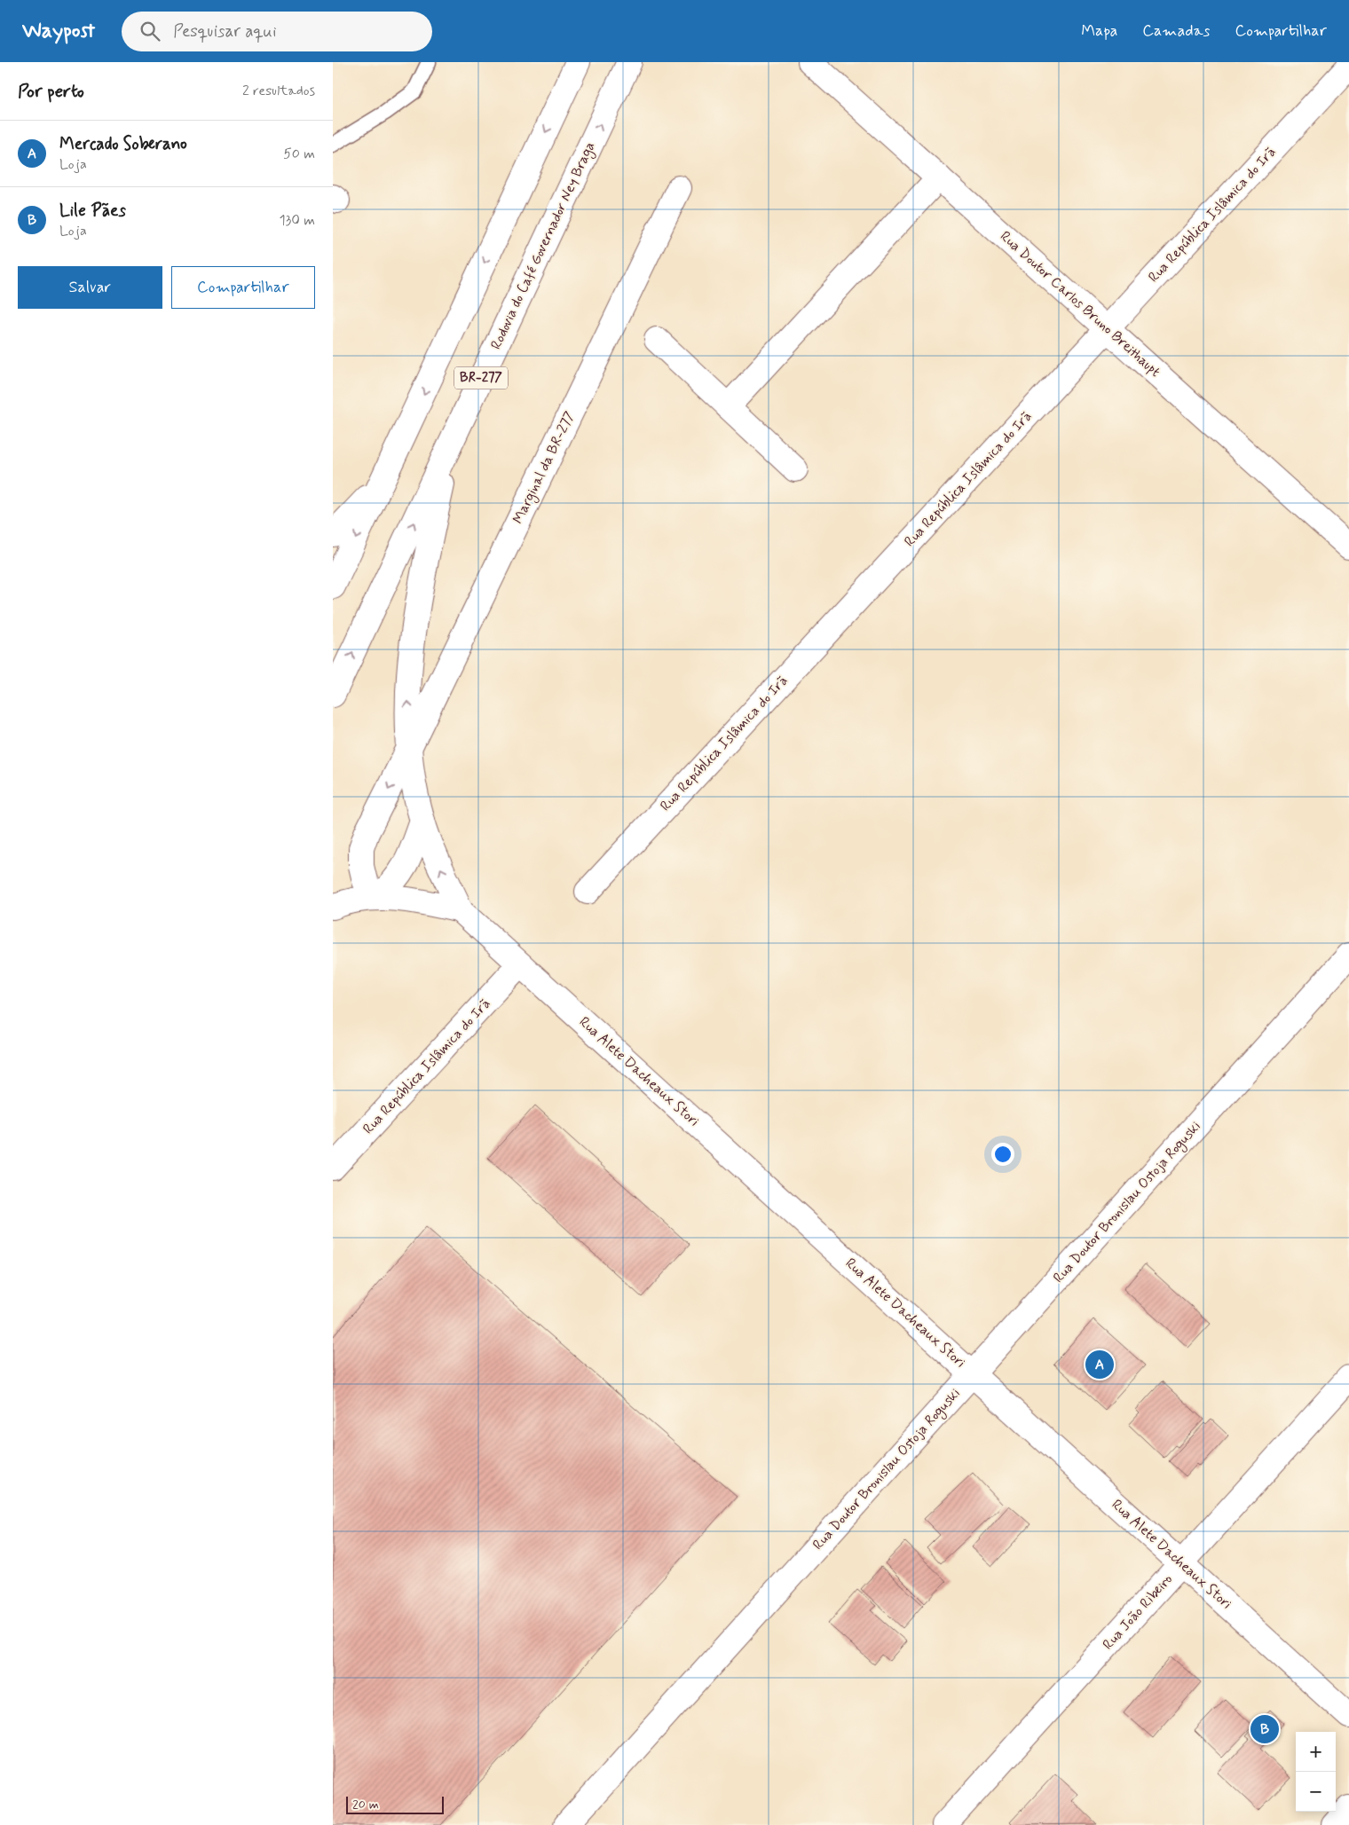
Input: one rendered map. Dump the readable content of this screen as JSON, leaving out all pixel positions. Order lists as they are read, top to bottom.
{
  "streets": {
    "main road": [
      "Rua República Islâmica do Irã",
      "Rodovia do Café Governador Ney Braga",
      "Rua Doutor Carlos Bruno Breithaupt",
      "BR-277",
      "Marginal da BR-277",
      "Rua Alete Dacheaux Stori",
      "Rua Doutor Bronislau Ostoja Roguski",
      "Rua João Ribeiro"
    ]
  },
  "crossings": [
    ["Rua República Islâmica do Irã", "Rua Doutor Carlos Bruno Breithaupt"],
    ["Rua República Islâmica do Irã", "Rua Alete Dacheaux Stori"],
    ["Rua Alete Dacheaux Stori", "Rua Doutor Bronislau Ostoja Roguski"],
    ["Rua Alete Dacheaux Stori", "Rua João Ribeiro"]
  ],
  "scale_bar": "20 m",
  "page": {
    "header": "Waypost",
    "search": "Pesquisar aqui",
    "nav": ["Mapa", "Camadas", "Compartilhar"],
    "heading": ["Por perto", "2 resultados"],
    "list": [
      {
        "mark": "A",
        "name": "Mercado Soberano",
        "note": "Loja",
        "value": "50 m"
      },
      {
        "mark": "B",
        "name": "Lile Pães",
        "note": "Loja",
        "value": "130 m"
      }
    ],
    "buttons": ["Salvar", "Compartilhar"],
    "pins": ["A", "B"],
    "map_buttons": ["+", "−"],
    "scale": "20 m"
  }
}
